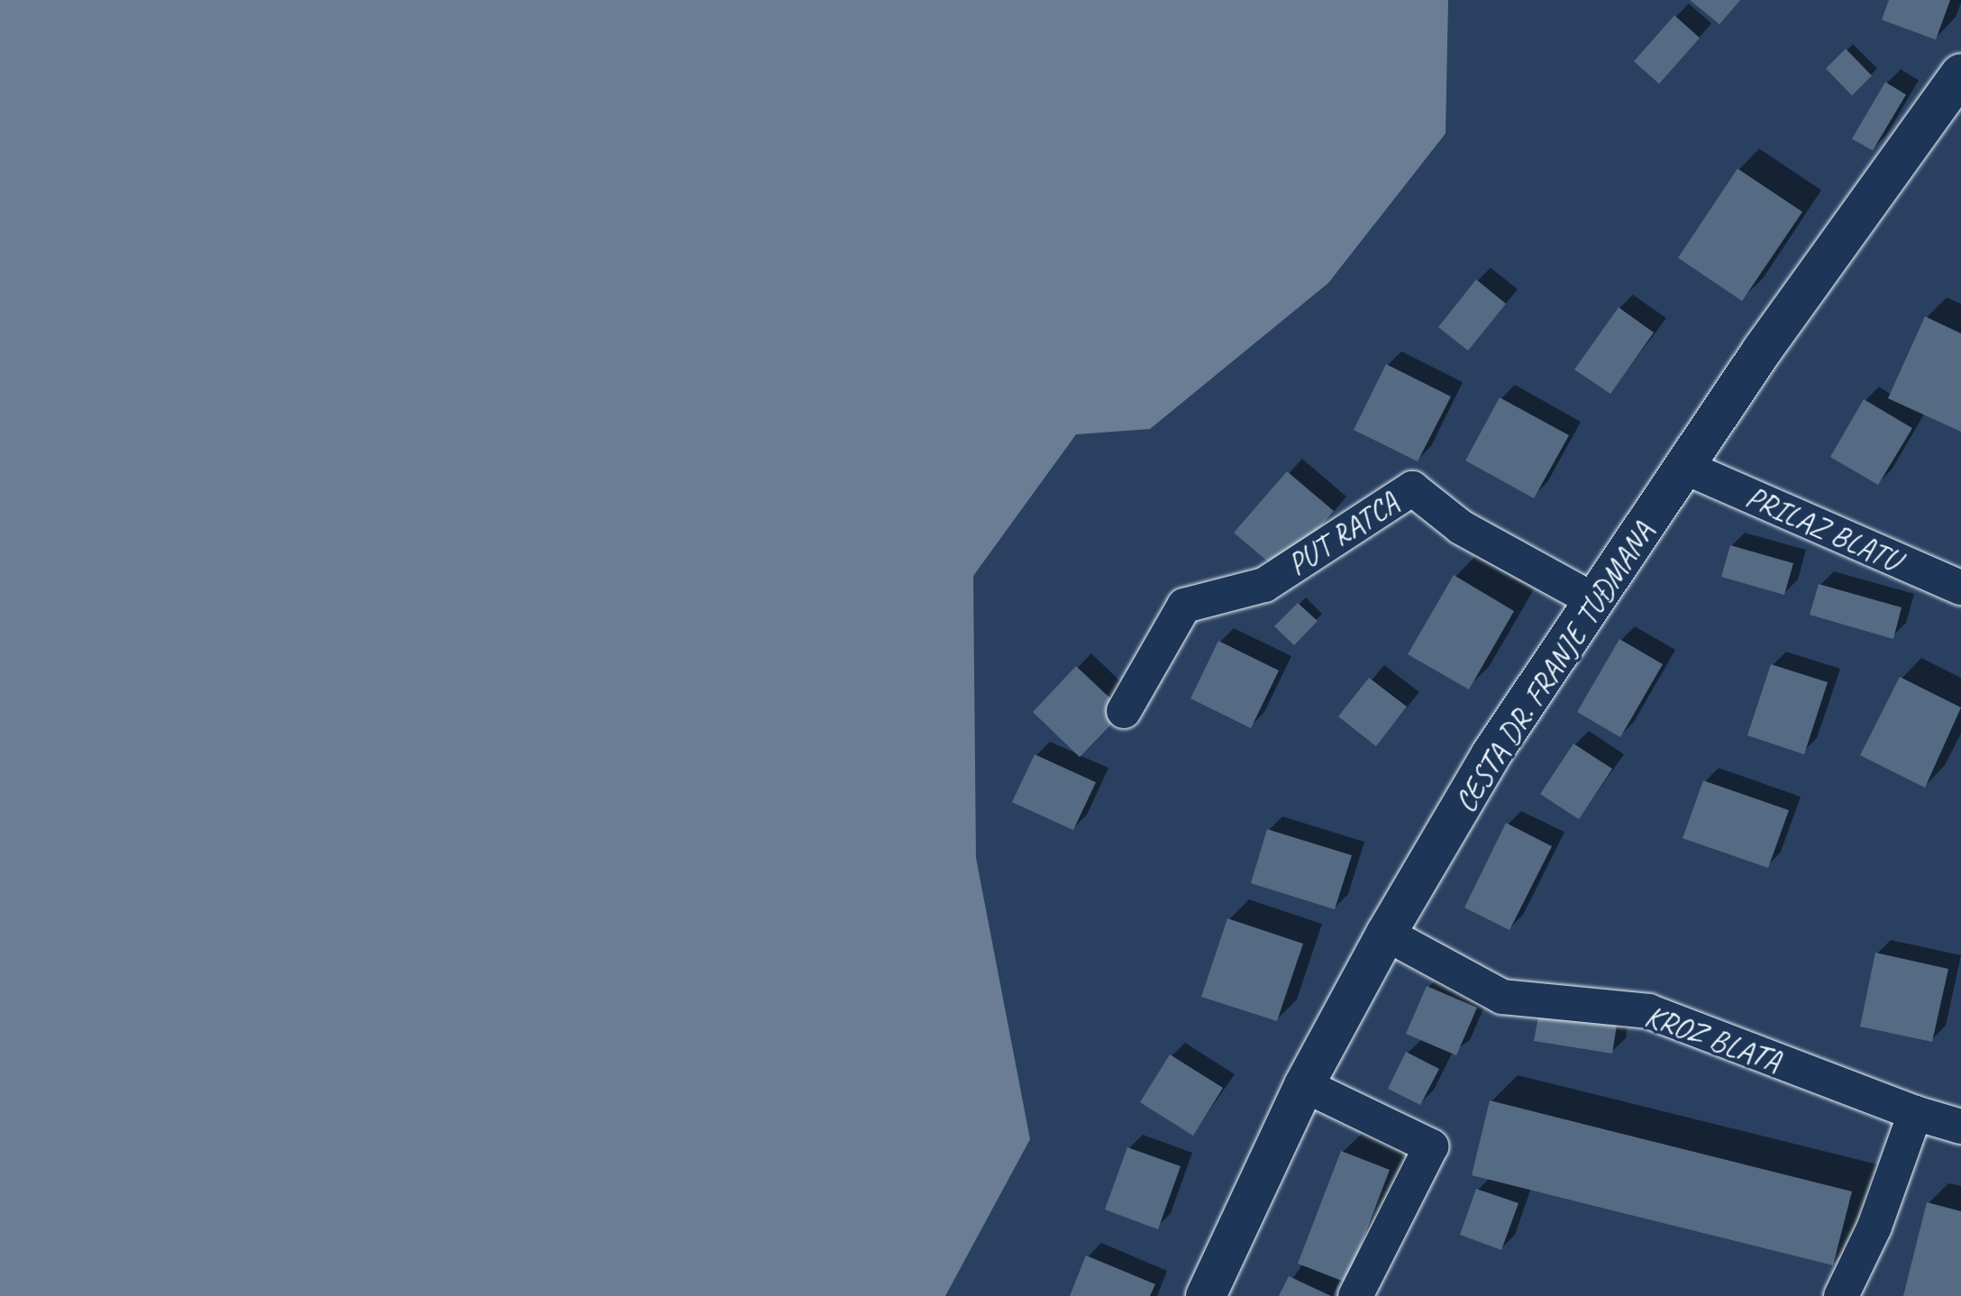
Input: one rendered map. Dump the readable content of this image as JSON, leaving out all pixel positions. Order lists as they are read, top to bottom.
{
  "streets": {
    "main road": ["CESTA DR. FRANJE TUĐMANA"],
    "street": ["PRILAZ BLATU", "PUT RATCA", "KROZ BLATA"]
  },
  "crossings": [
    ["PRILAZ BLATU", "CESTA DR. FRANJE TUĐMANA"],
    ["PUT RATCA", "CESTA DR. FRANJE TUĐMANA"],
    ["CESTA DR. FRANJE TUĐMANA", "KROZ BLATA"]
  ]
}
